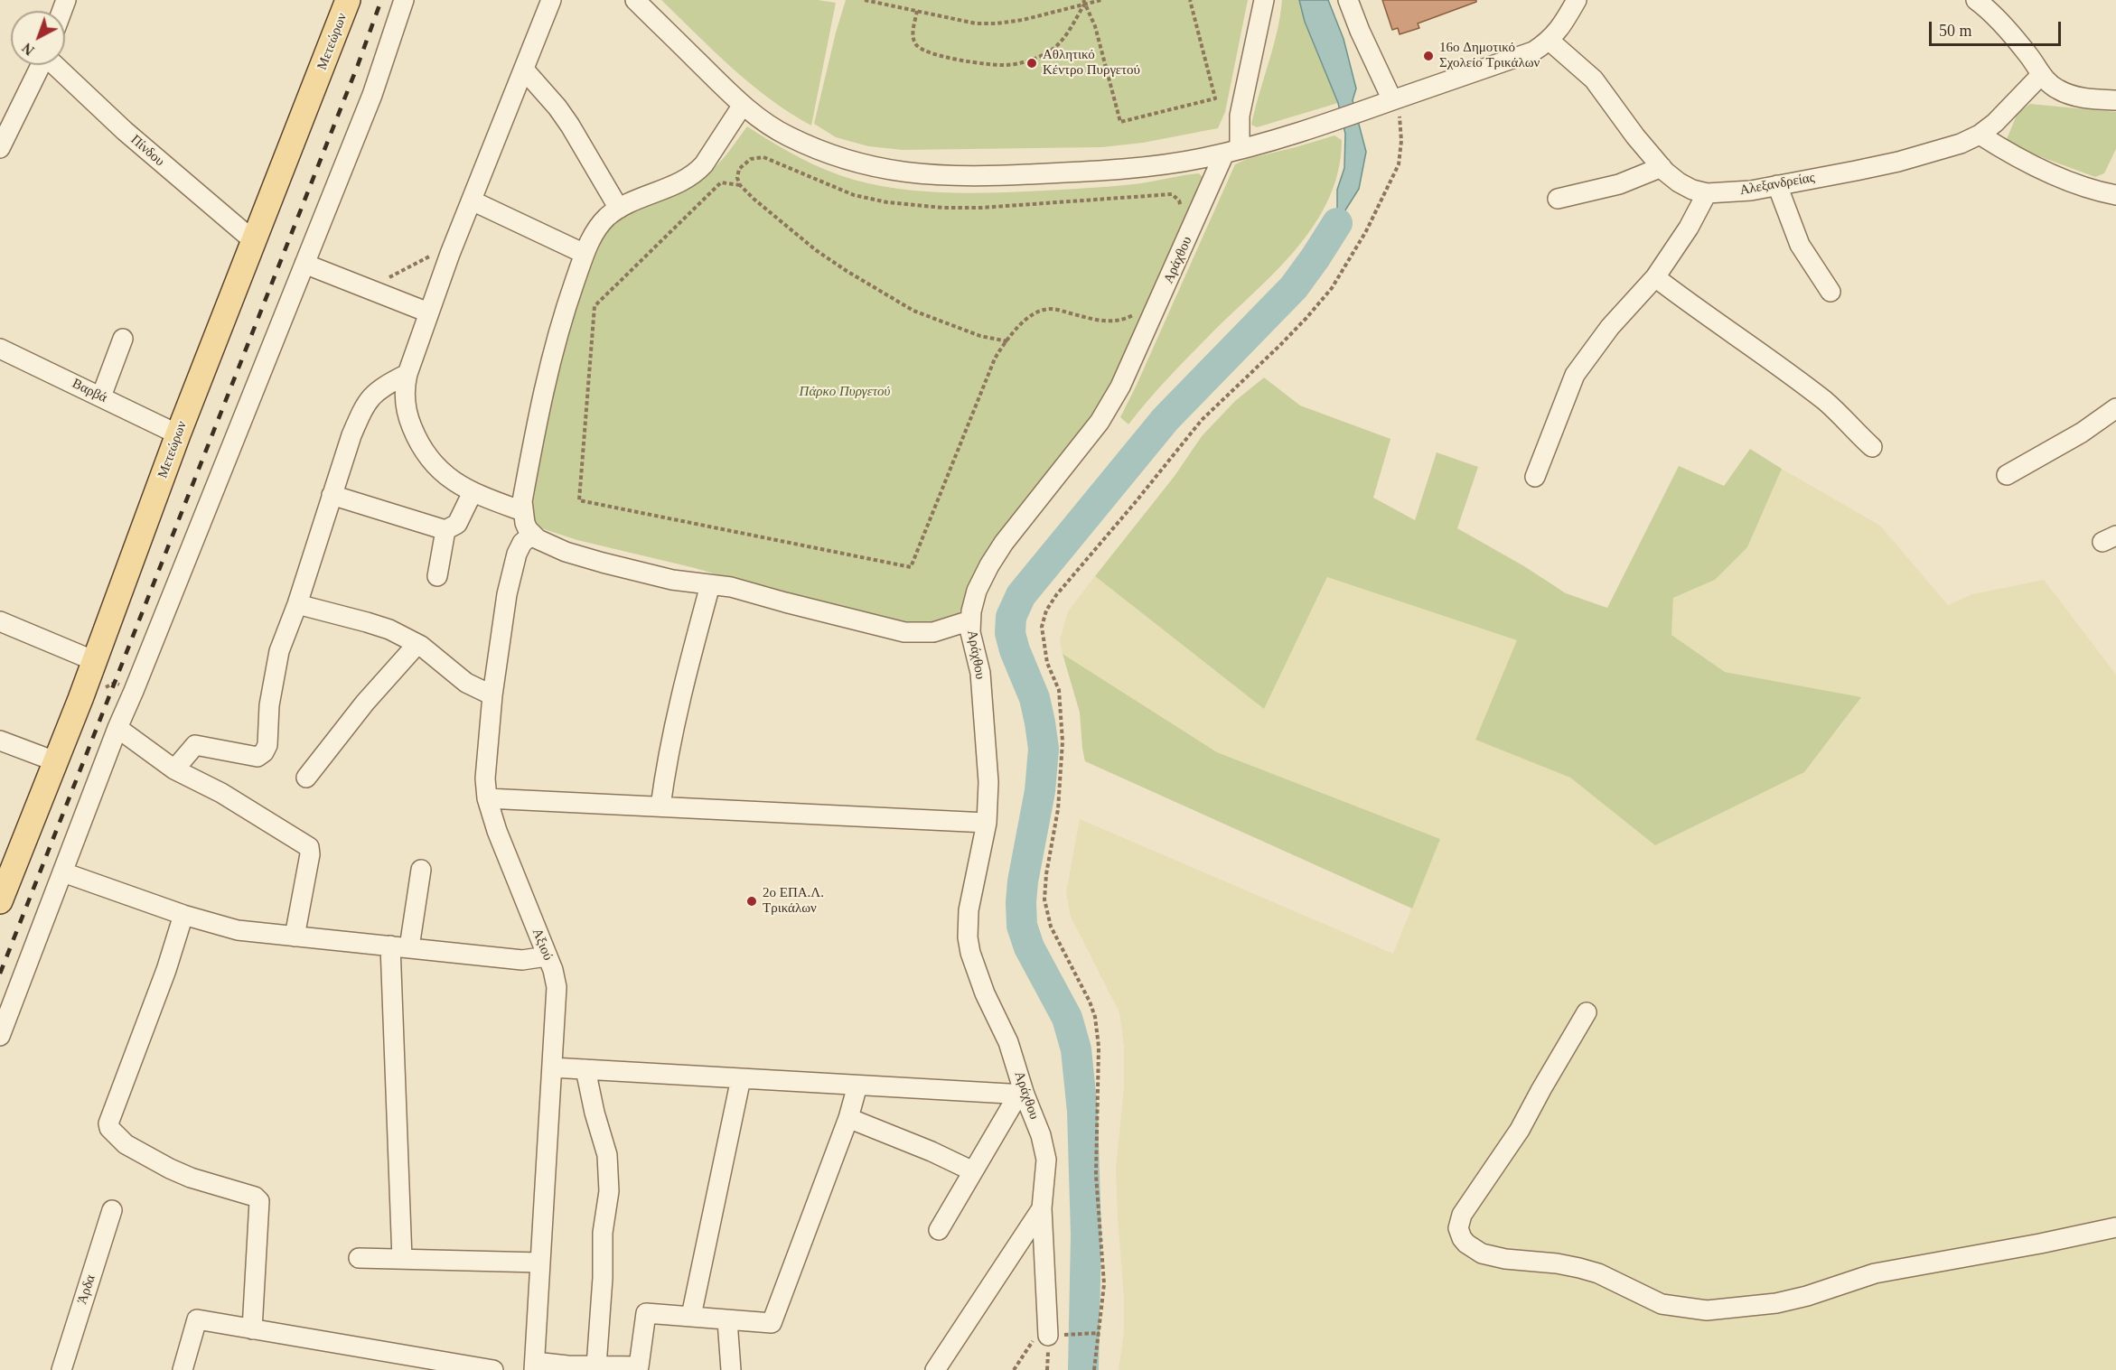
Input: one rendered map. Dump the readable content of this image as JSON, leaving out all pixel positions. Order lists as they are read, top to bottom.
{
  "streets": {
    "main road": ["Μετεώρων"],
    "street": [
      "Πίνδου",
      "Αλεξανδρείας",
      "Αράχθου",
      "Βαρβά",
      "Αξιού",
      "Άρδα"
    ]
  },
  "crossings": [
    ["Μετεώρων", "Πίνδου"],
    ["Μετεώρων", "Βαρβά"]
  ],
  "parks": ["Πάρκο Πυργετού"],
  "places": ["16ο Δημοτικό Σχολείο Τρικάλων", "Αθλητικό Κέντρο Πυργετού", "2ο ΕΠΑ.Λ. Τρικάλων"],
  "scale_bar": "50 m",
  "north": "bottom left"
}
